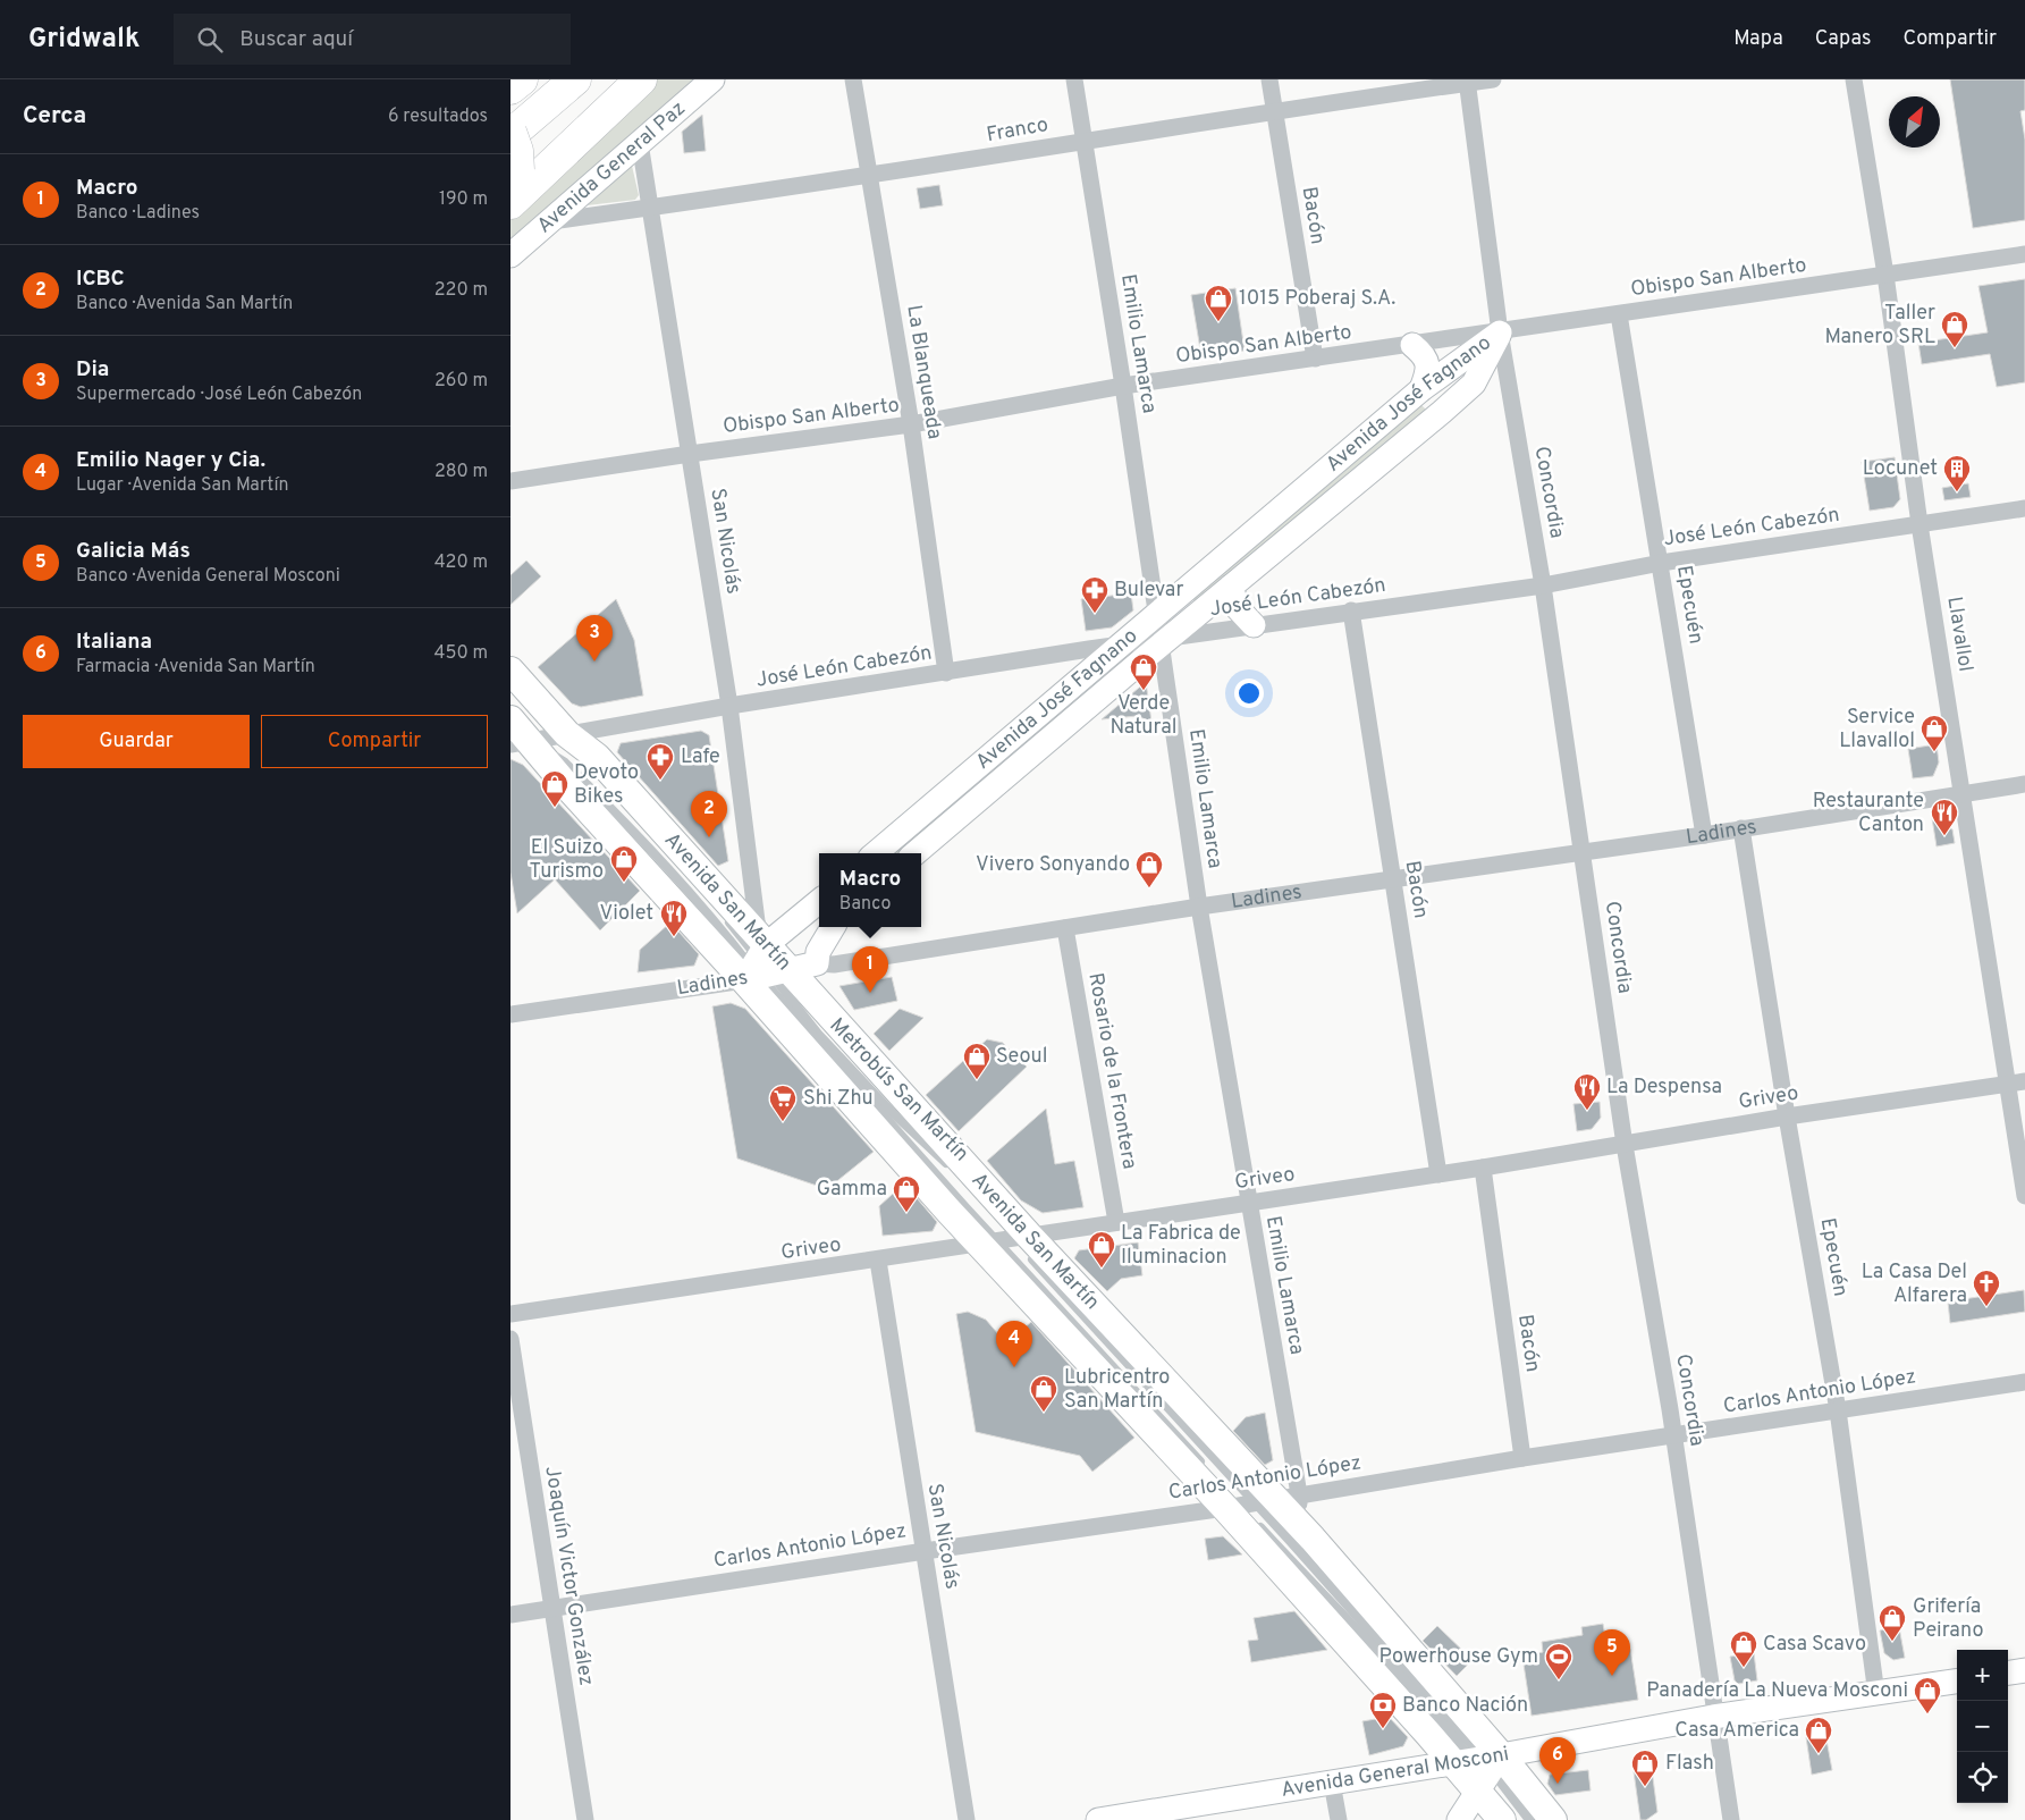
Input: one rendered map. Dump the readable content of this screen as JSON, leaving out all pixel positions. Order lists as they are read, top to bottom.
{
  "streets": {
    "main road": ["Avenida San Martín"],
    "street": [
      "Franco",
      "Avenida General Paz",
      "Bacón",
      "Obispo San Alberto",
      "Emilio Lamarca",
      "La Blanqueada",
      "Avenida José Fagnano",
      "Concordia",
      "José León Cabezón",
      "San Nicolás",
      "Epecuén",
      "Llavallol",
      "Ladines",
      "Rosario de la Frontera",
      "Griveo",
      "Carlos Antonio López",
      "Joaquín Victor González",
      "Avenida General Mosconi"
    ],
    "lane": ["Metrobús San Martín"]
  },
  "crossings": [
    ["Franco", "Avenida General Paz"],
    ["Franco", "Bacón"],
    ["Franco", "Emilio Lamarca"],
    ["Franco", "La Blanqueada"],
    ["Franco", "Concordia"],
    ["Franco", "San Nicolás"],
    ["Avenida General Paz", "San Nicolás"],
    ["Bacón", "Obispo San Alberto"],
    ["Bacón", "José León Cabezón"],
    ["Bacón", "Ladines"],
    ["Bacón", "Griveo"],
    ["Bacón", "Carlos Antonio López"],
    ["Obispo San Alberto", "Emilio Lamarca"],
    ["Obispo San Alberto", "La Blanqueada"],
    ["Obispo San Alberto", "Avenida José Fagnano"],
    ["Obispo San Alberto", "Concordia"],
    ["Obispo San Alberto", "San Nicolás"],
    ["Obispo San Alberto", "Epecuén"],
    ["Obispo San Alberto", "Llavallol"],
    ["Emilio Lamarca", "Avenida José Fagnano"],
    ["Emilio Lamarca", "José León Cabezón"],
    ["Emilio Lamarca", "Ladines"],
    ["Emilio Lamarca", "Avenida San Martín"],
    ["Emilio Lamarca", "Griveo"],
    ["Emilio Lamarca", "Carlos Antonio López"],
    ["La Blanqueada", "José León Cabezón"],
    ["Avenida José Fagnano", "Concordia"],
    ["Avenida José Fagnano", "José León Cabezón"],
    ["Concordia", "José León Cabezón"],
    ["Concordia", "Ladines"],
    ["Concordia", "Griveo"],
    ["Concordia", "Carlos Antonio López"],
    ["Concordia", "Avenida General Mosconi"],
    ["José León Cabezón", "San Nicolás"],
    ["José León Cabezón", "Epecuén"],
    ["José León Cabezón", "Llavallol"],
    ["José León Cabezón", "Avenida San Martín"],
    ["San Nicolás", "Ladines"],
    ["San Nicolás", "Avenida San Martín"],
    ["San Nicolás", "Metrobús San Martín"],
    ["San Nicolás", "Griveo"],
    ["San Nicolás", "Carlos Antonio López"],
    ["Epecuén", "Ladines"],
    ["Epecuén", "Griveo"],
    ["Epecuén", "Carlos Antonio López"],
    ["Epecuén", "Avenida General Mosconi"],
    ["Llavallol", "Ladines"],
    ["Llavallol", "Griveo"],
    ["Ladines", "Avenida San Martín"],
    ["Ladines", "Rosario de la Frontera"],
    ["Ladines", "Metrobús San Martín"],
    ["Avenida San Martín", "Metrobús San Martín"],
    ["Avenida San Martín", "Griveo"],
    ["Avenida San Martín", "Carlos Antonio López"],
    ["Avenida San Martín", "Avenida General Mosconi"],
    ["Rosario de la Frontera", "Griveo"],
    ["Carlos Antonio López", "Joaquín Victor González"]
  ],
  "places": {
    "shop": [
      "1015 Poberaj S.A.",
      "Taller Manero SRL",
      "Verde Natural",
      "Service Llavallol",
      "Devoto Bikes",
      "El Suizo Turismo",
      "Vivero Sonyando",
      "Seoul",
      "Gamma",
      "La Fabrica de Iluminacion",
      "Lubricentro San Martín",
      "Grifería Peirano",
      "Casa Scavo",
      "Panadería La Nueva Mosconi",
      "Casa America",
      "Flash"
    ],
    "building": ["Locunet"],
    "pharmacy": ["Bulevar", "Lafe"],
    "restaurant": ["Restaurante Canton", "Violet", "La Despensa"],
    "supermarket": ["Shi Zhu"],
    "church": ["La Casa Del Alfarera"],
    "sports": ["Powerhouse Gym"],
    "bank": ["Banco Nación"]
  },
  "north": "top right",
  "page": {
    "header": "Gridwalk",
    "search": "Buscar aquí",
    "nav": ["Mapa", "Capas", "Compartir"],
    "heading": ["Cerca", "6 resultados"],
    "list": [
      {
        "mark": "1",
        "name": "Macro",
        "note": "Banco · Ladines",
        "value": "190 m"
      },
      {
        "mark": "2",
        "name": "ICBC",
        "note": "Banco · Avenida San Martín",
        "value": "220 m"
      },
      {
        "mark": "3",
        "name": "Dia",
        "note": "Supermercado · José León Cabezón",
        "value": "260 m"
      },
      {
        "mark": "4",
        "name": "Emilio Nager y Cia.",
        "note": "Lugar · Avenida San Martín",
        "value": "280 m"
      },
      {
        "mark": "5",
        "name": "Galicia Más",
        "note": "Banco · Avenida General Mosconi",
        "value": "420 m"
      },
      {
        "mark": "6",
        "name": "Italiana",
        "note": "Farmacia · Avenida San Martín",
        "value": "450 m"
      }
    ],
    "pins": [
      "3",
      "2",
      "1",
      "4",
      "5",
      "6"
    ],
    "buttons": ["Guardar", "Compartir"],
    "popup": ["Macro", "Banco"],
    "map_buttons": ["+", "−"]
  }
}
